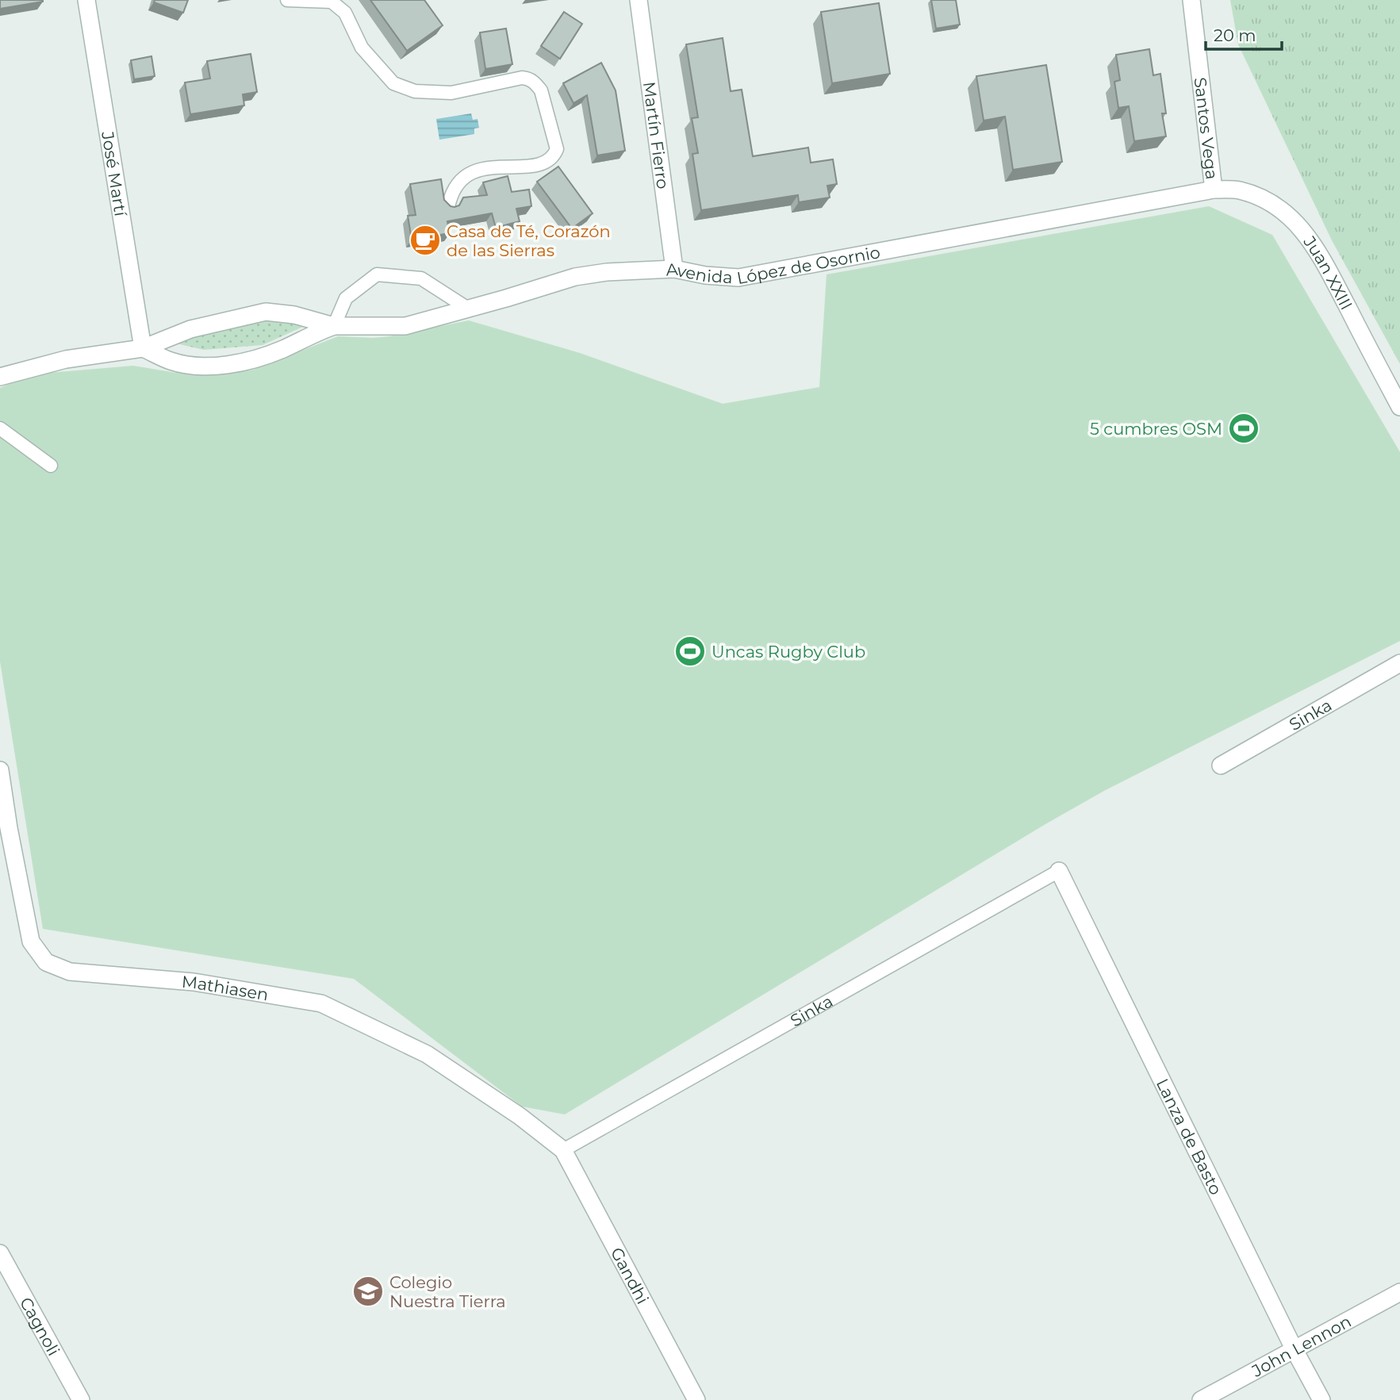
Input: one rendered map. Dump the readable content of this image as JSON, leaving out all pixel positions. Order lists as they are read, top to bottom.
{
  "streets": {
    "street": [
      "Santos Vega",
      "Martín Fierro",
      "José Martí",
      "Avenida López de Osornio",
      "Juan XXIII",
      "Sinka",
      "Mathiasen",
      "Lanza de Basto",
      "Gandhi",
      "Cagnoli",
      "John Lennon"
    ]
  },
  "crossings": [
    ["Santos Vega", "Avenida López de Osornio"],
    ["Santos Vega", "Juan XXIII"],
    ["Martín Fierro", "Avenida López de Osornio"],
    ["José Martí", "Avenida López de Osornio"],
    ["Avenida López de Osornio", "Juan XXIII"],
    ["Sinka", "Mathiasen"],
    ["Sinka", "Lanza de Basto"],
    ["Sinka", "Gandhi"],
    ["Mathiasen", "Gandhi"],
    ["Lanza de Basto", "John Lennon"]
  ],
  "places": {
    "cafe": ["Casa de Té, Corazón de las Sierras"],
    "sports": ["5 cumbres OSM", "Uncas Rugby Club"],
    "school or university": ["Colegio Nuestra Tierra"]
  },
  "scale_bar": "20 m"
}
